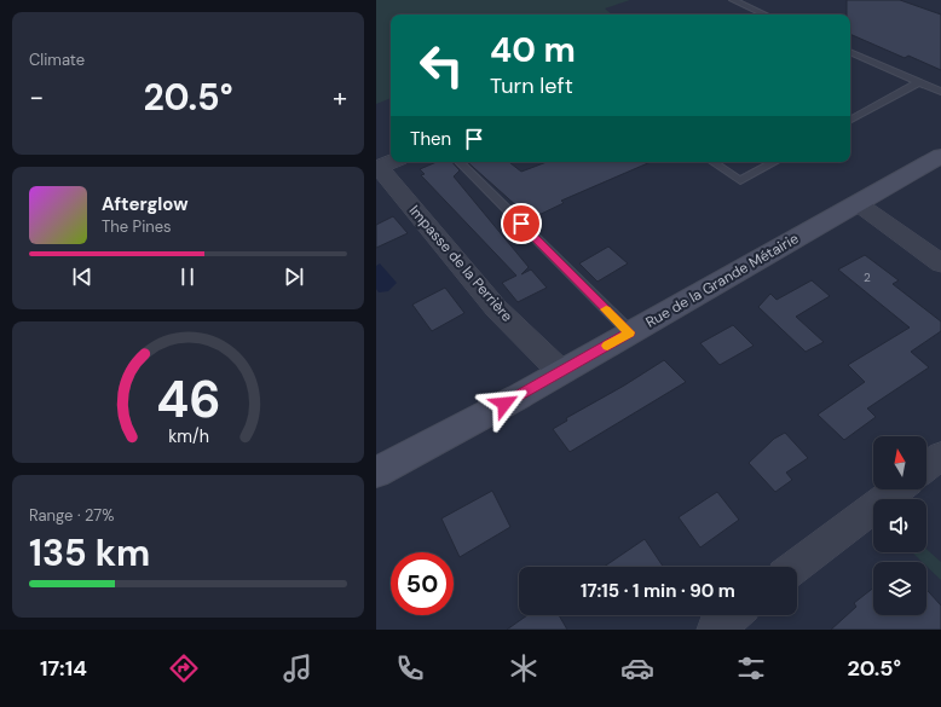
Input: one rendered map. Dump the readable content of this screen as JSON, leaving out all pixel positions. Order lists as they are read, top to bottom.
{
  "streets": {
    "main road": ["Rue de la Grande Métairie"],
    "street": ["Impasse de la Perrière"]
  },
  "crossings": [
    ["Impasse de la Perrière", "Rue de la Grande Métairie"]
  ],
  "house_numbers": ["2"],
  "north": "top",
  "page": {
    "tile": [
      "Climate",
      ["Range · 27%", "135 km"]
    ],
    "turn": ["40 m", "Turn left"],
    "heat": ["−", "20.5°", "+"],
    "then": "Then",
    "song": ["Afterglow", "The Pines"],
    "limit": "50",
    "trip": "17:15 · 1 min · 90 m",
    "tabs": ["17:14", "20.5°"],
    "gauge": ["46", "km/h"]
  }
}
